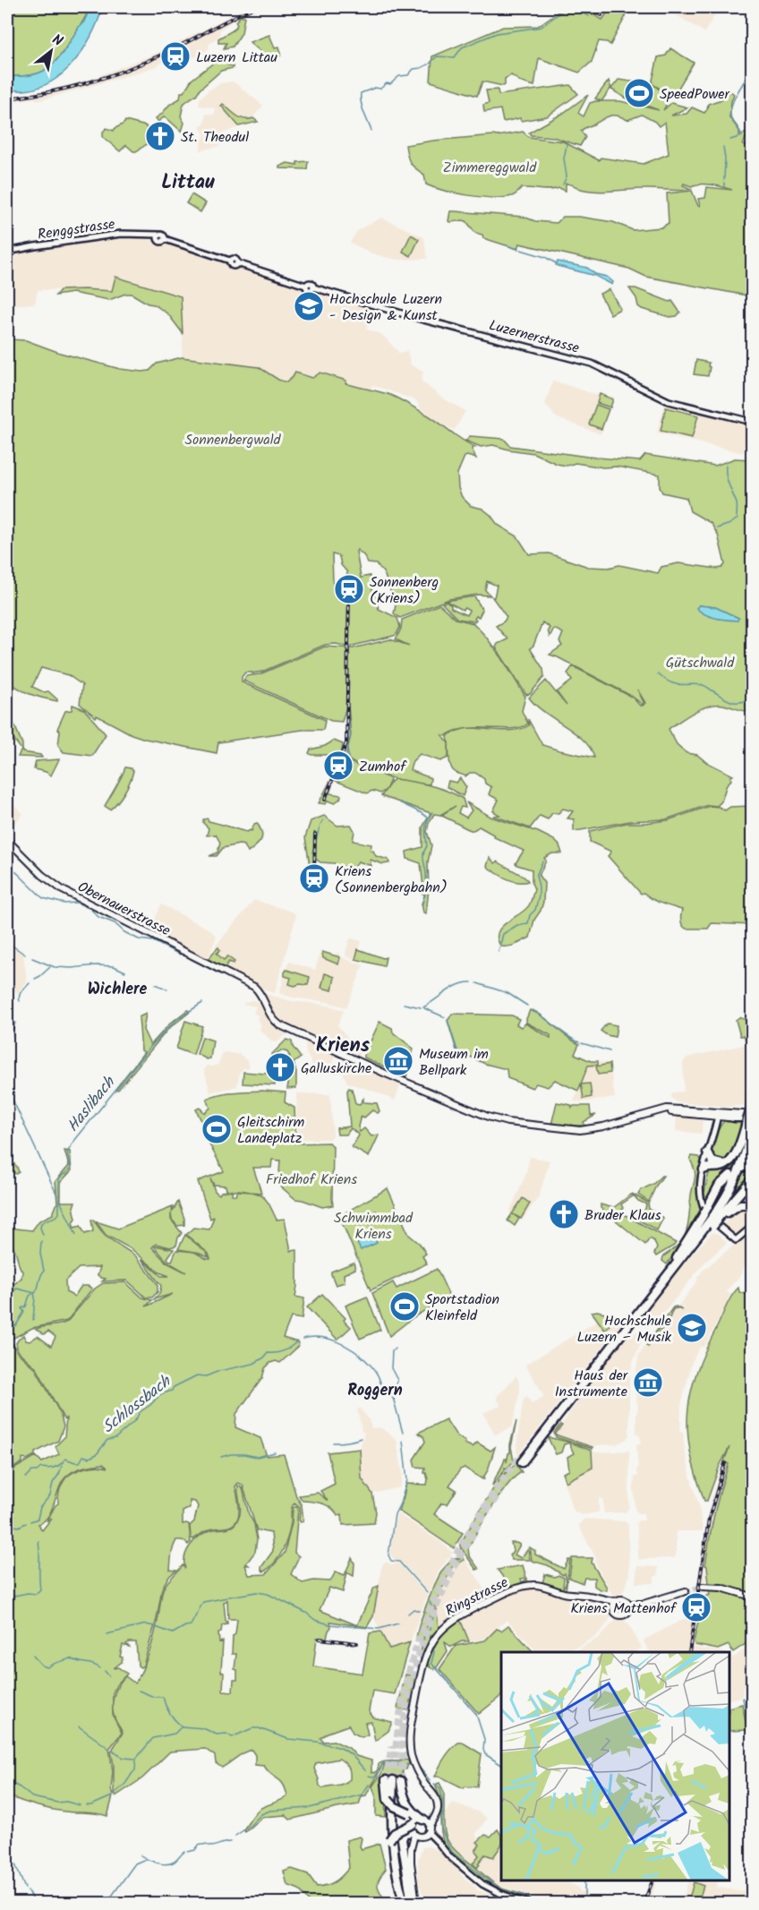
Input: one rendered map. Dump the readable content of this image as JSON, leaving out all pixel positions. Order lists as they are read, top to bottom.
{
  "streets": {
    "main road": [
      "Renggstrasse",
      "Luzernerstrasse",
      "Obernauerstrasse",
      "Ringstrasse"
    ]
  },
  "crossings": [
    ["Renggstrasse", "Luzernerstrasse"]
  ],
  "districts": [
    "Littau",
    "Wichlere",
    "Kriens",
    "Roggern"
  ],
  "water": ["Haslibach", "Schlossbach"],
  "parks": [
    "Zimmereggwald",
    "Sonnenbergwald",
    "Gütschwald",
    "Friedhof Kriens",
    "Schwimmbad Kriens"
  ],
  "places": {
    "station": [
      "Luzern Littau",
      "Sonnenberg (Kriens)",
      "Zumhof",
      "Kriens (Sonnenbergbahn)",
      "Kriens Mattenhof"
    ],
    "sports": ["SpeedPower", "Gleitschirm Landeplatz", "Sportstadion Kleinfeld"],
    "church": ["St. Theodul", "Galluskirche", "Bruder Klaus"],
    "school or university": ["Hochschule Luzern - Design & Kunst", "Hochschule Luzern – Musik"],
    "museum": ["Museum im Bellpark", "Haus der Instrumente"]
  },
  "north": "top right"
}
